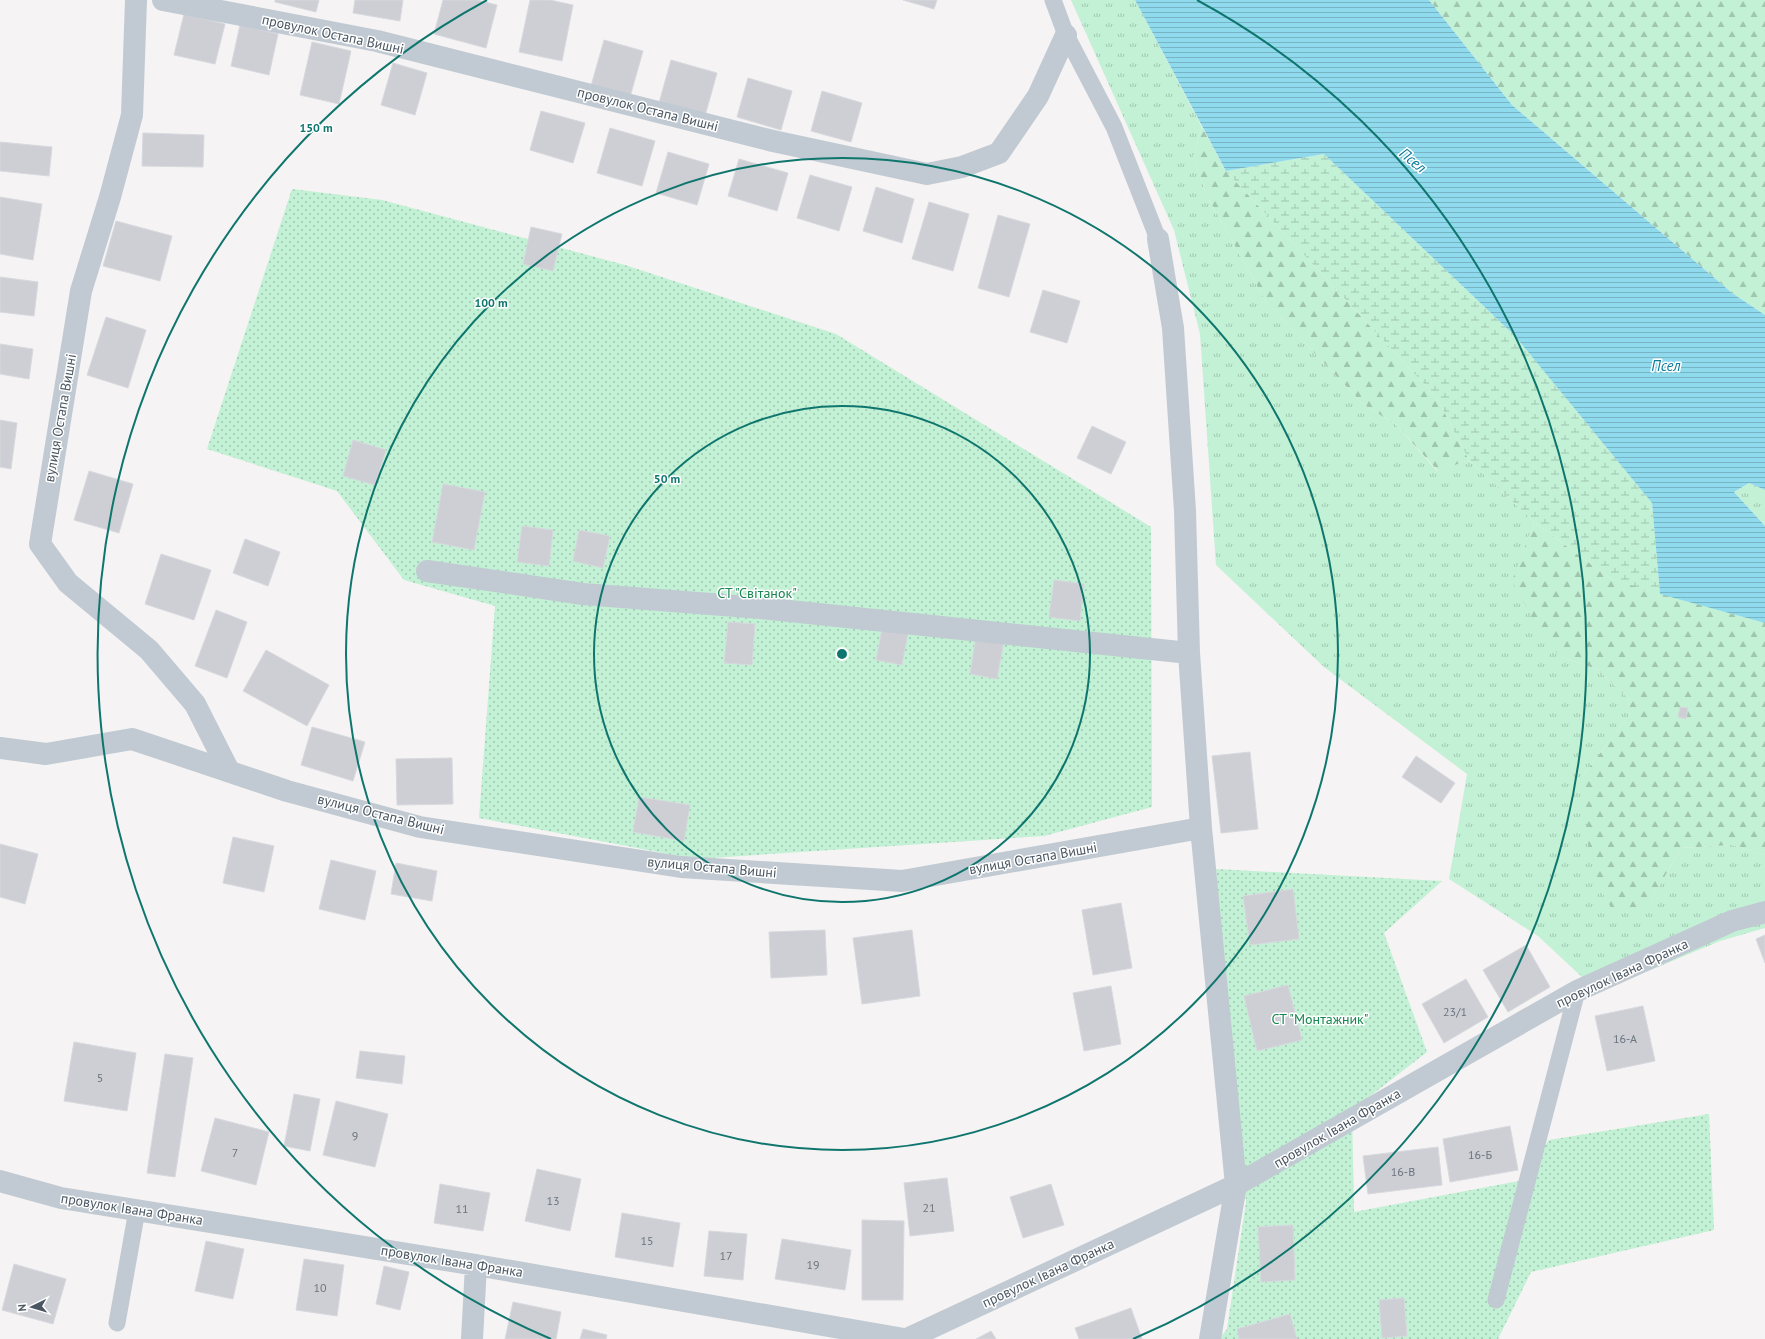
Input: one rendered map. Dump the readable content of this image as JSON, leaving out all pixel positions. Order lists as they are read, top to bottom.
{
  "streets": {
    "street": ["провулок Остапа Вишні", "вулиця Остапа Вишні", "провулок Івана Франка"]
  },
  "water": ["Псел"],
  "parks": ["СТ \"Світанок\"", "СТ \"Монтажник\""],
  "house_numbers": [
    "23/1",
    "16-А",
    "5",
    "9",
    "7",
    "16-Б",
    "16-В",
    "13",
    "21",
    "11",
    "15",
    "17",
    "19",
    "10"
  ],
  "north": "left",
  "rings": ["150 m", "100 m", "50 m"]
}
